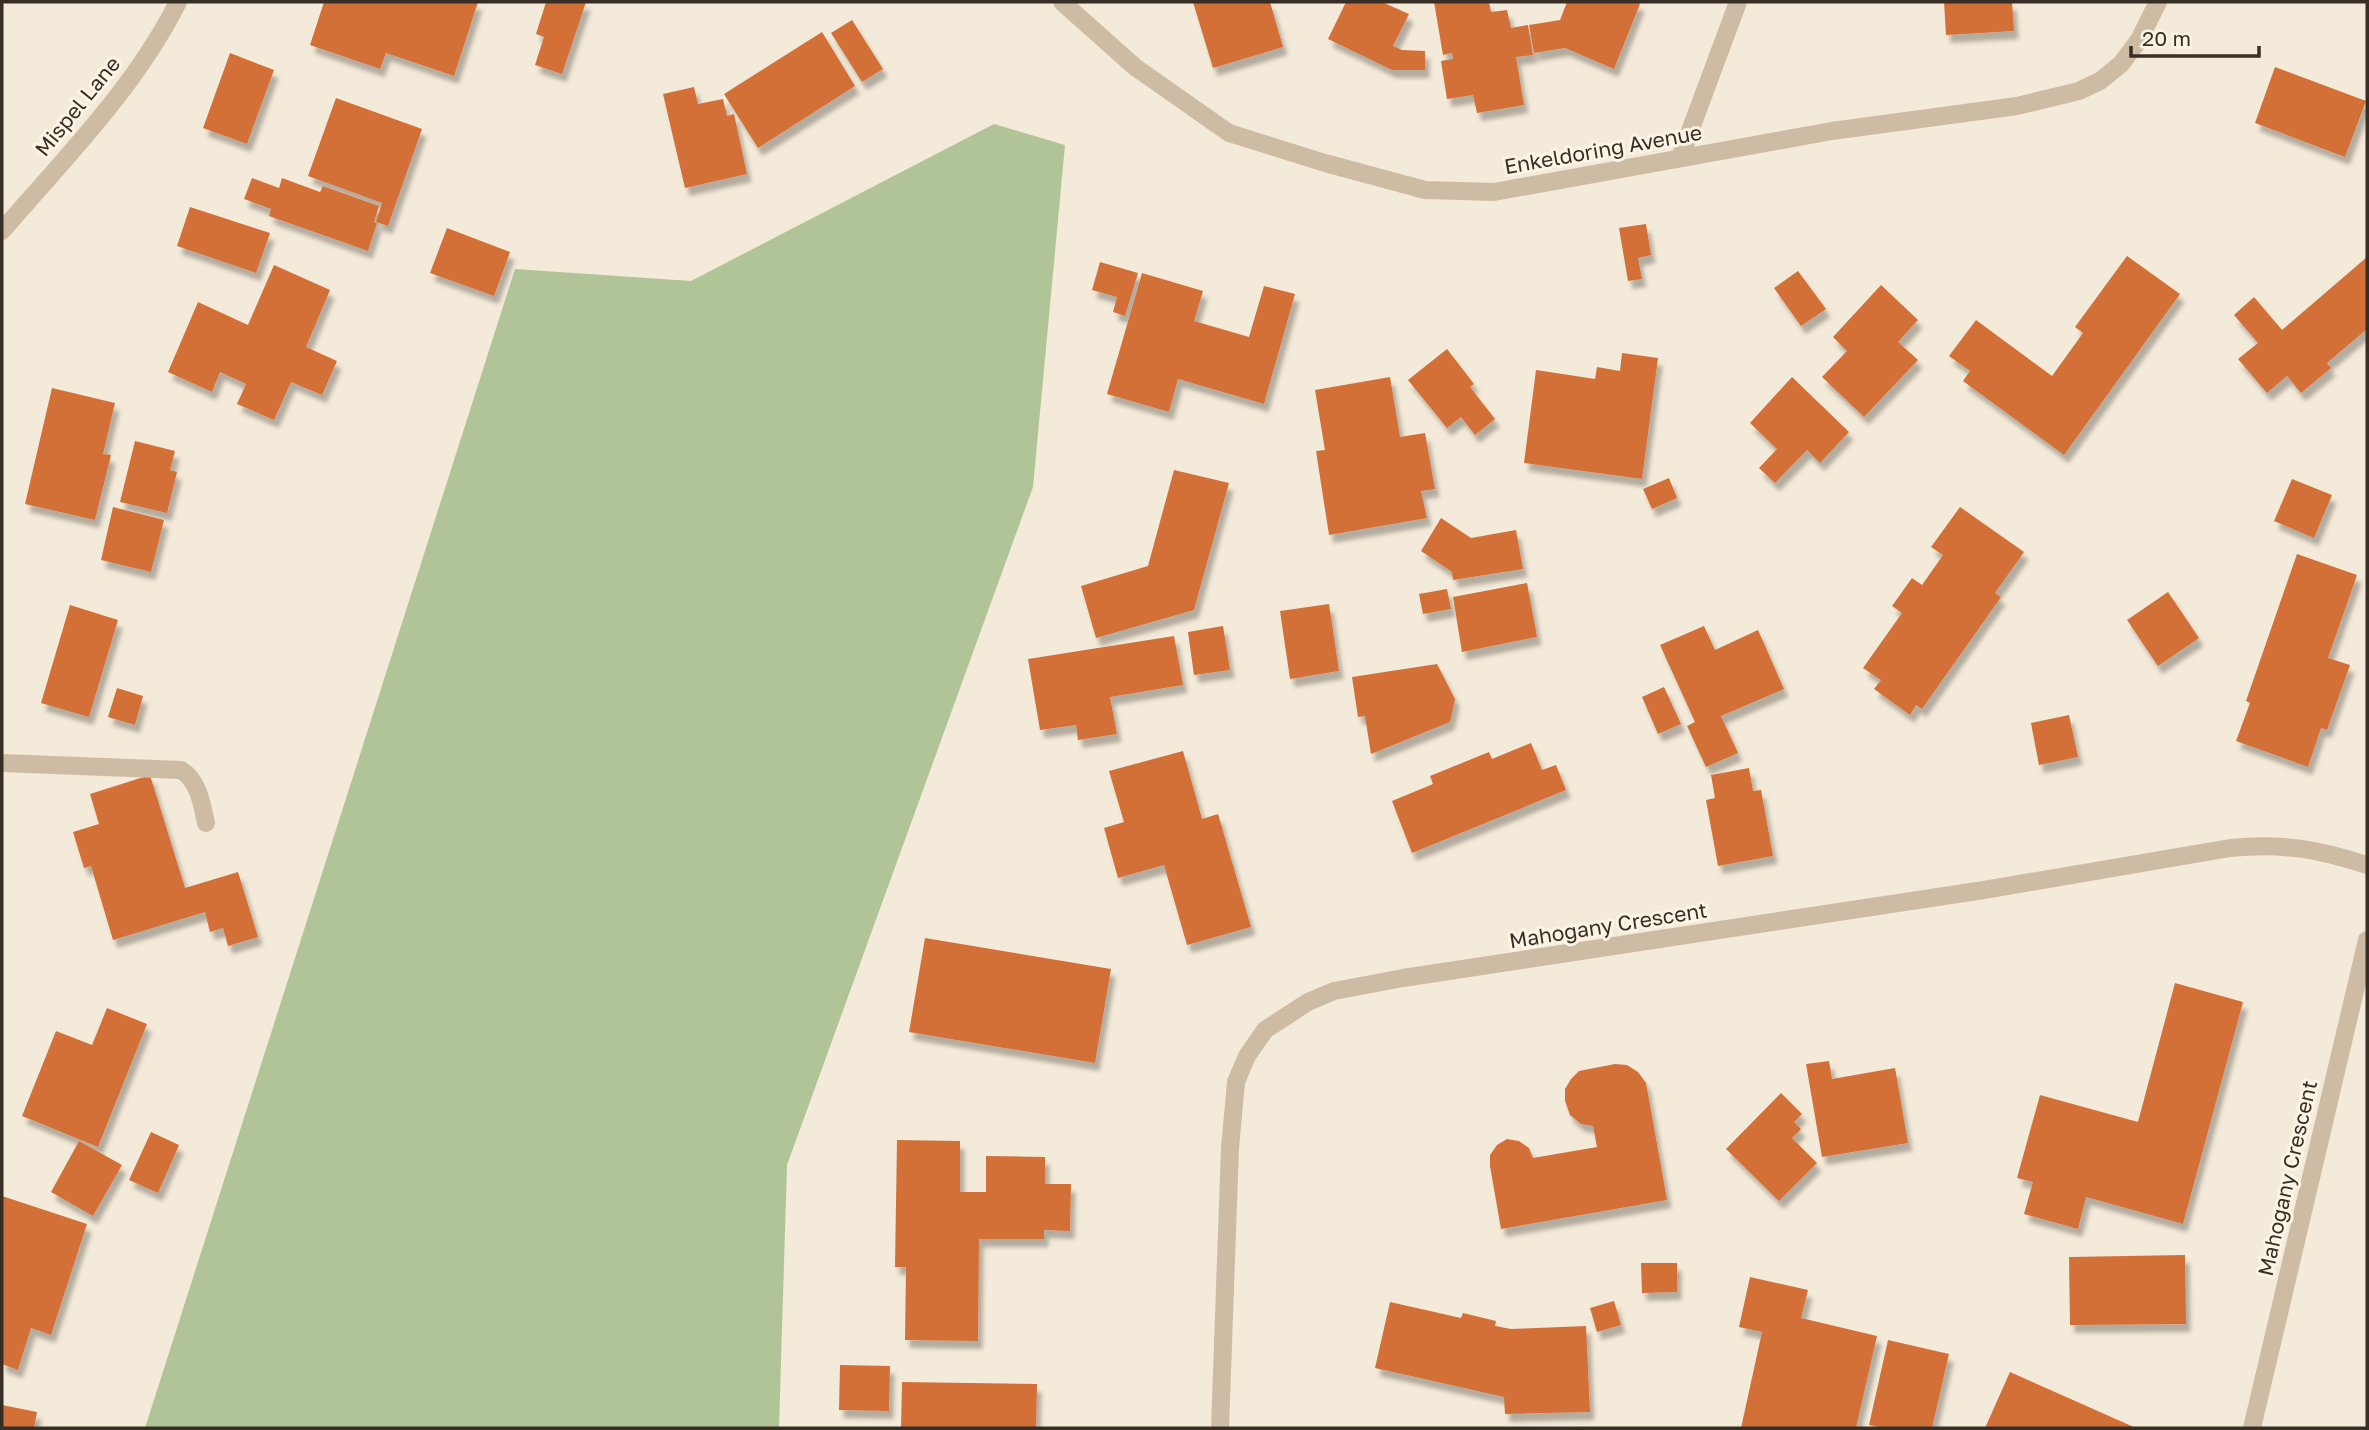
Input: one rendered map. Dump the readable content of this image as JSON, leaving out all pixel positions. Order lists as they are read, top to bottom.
{
  "streets": {
    "street": ["Mispel Lane", "Enkeldoring Avenue", "Mahogany Crescent"]
  },
  "scale_bar": "20 m"
}
